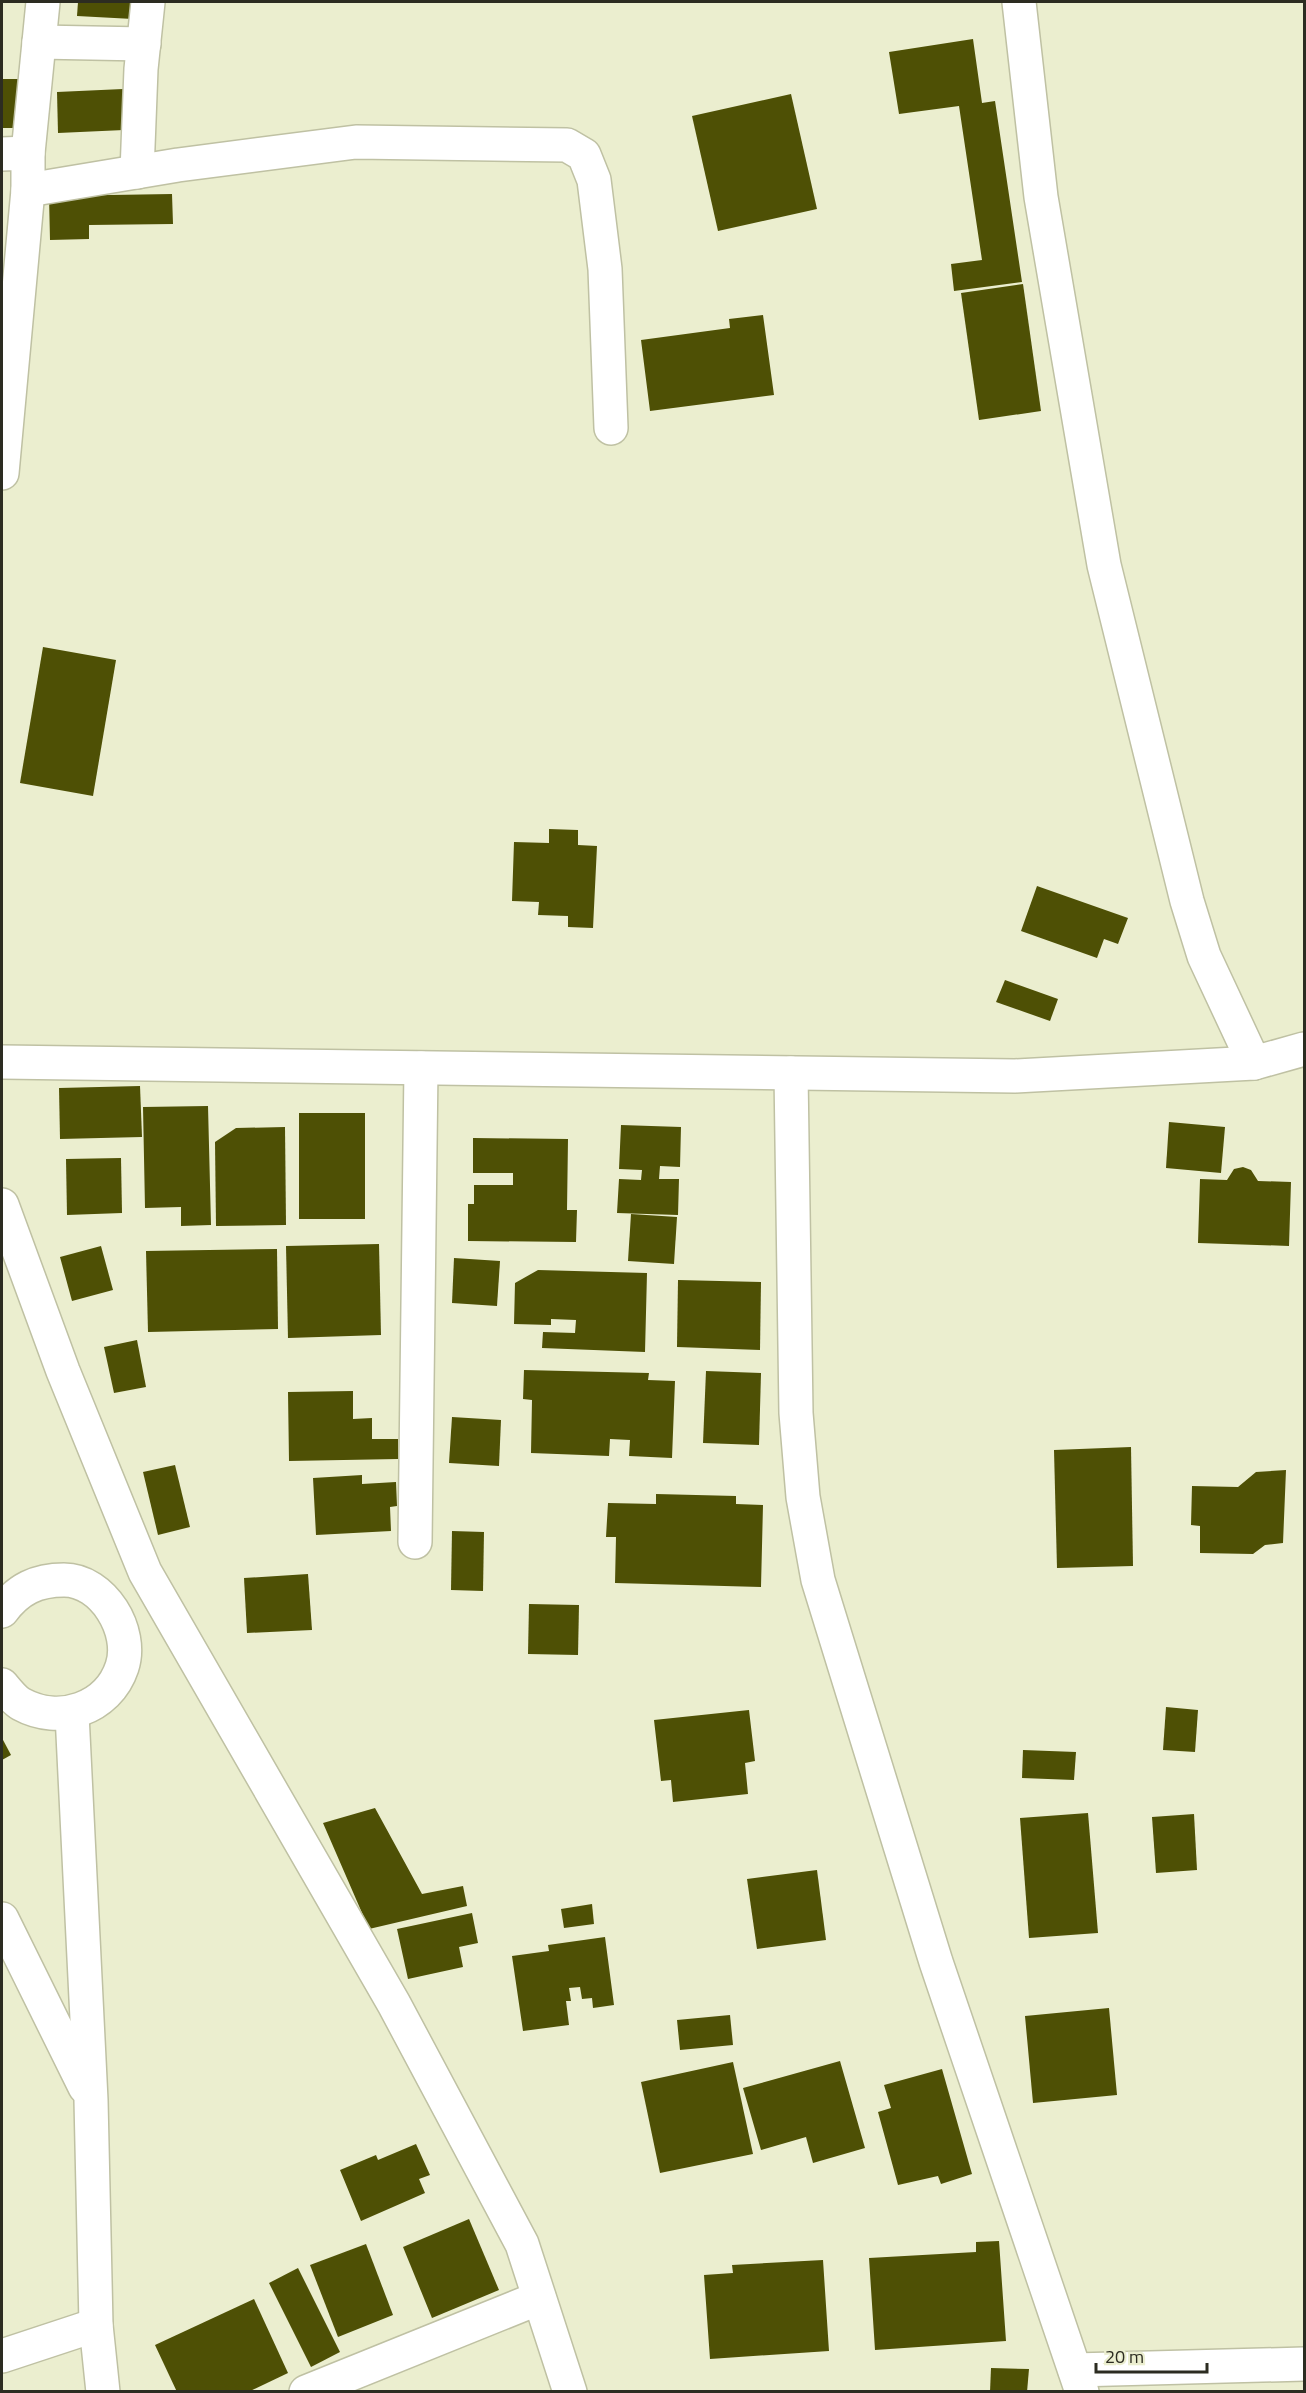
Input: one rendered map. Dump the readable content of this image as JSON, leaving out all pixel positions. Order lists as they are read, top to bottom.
{
  "scale_bar": "20 m"
}
